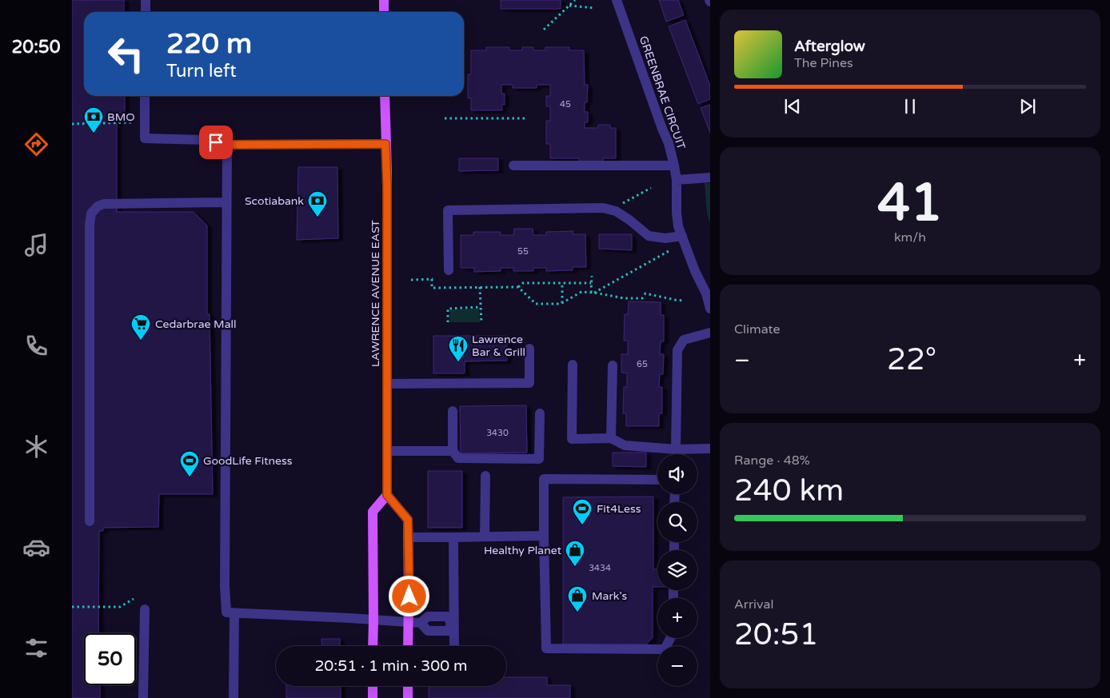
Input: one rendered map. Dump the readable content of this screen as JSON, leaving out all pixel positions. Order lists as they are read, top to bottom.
{
  "streets": {
    "main road": ["LAWRENCE AVENUE EAST"],
    "street": ["GREENBRAE CIRCUIT"]
  },
  "places": {
    "bank": ["BMO", "Scotiabank"],
    "supermarket": ["Cedarbrae Mall"],
    "restaurant": ["Lawrence Bar & Grill"],
    "sports": ["GoodLife Fitness", "Fit4Less"],
    "shop": ["Healthy Planet", "Mark's"]
  },
  "house_numbers": [
    "45",
    "55",
    "65",
    "3430",
    "3434"
  ],
  "page": {
    "tabs": "20:50",
    "turn": ["220 m", "Turn left"],
    "song": ["Afterglow", "The Pines"],
    "tile": [
      ["41", "km/h"],
      "Climate",
      ["Range · 48%", "240 km"],
      ["Arrival", "20:51"]
    ],
    "heat": ["−", "22°", "+"],
    "map_buttons": ["+", "−"],
    "limit": "50",
    "trip": "20:51 · 1 min · 300 m"
  }
}
